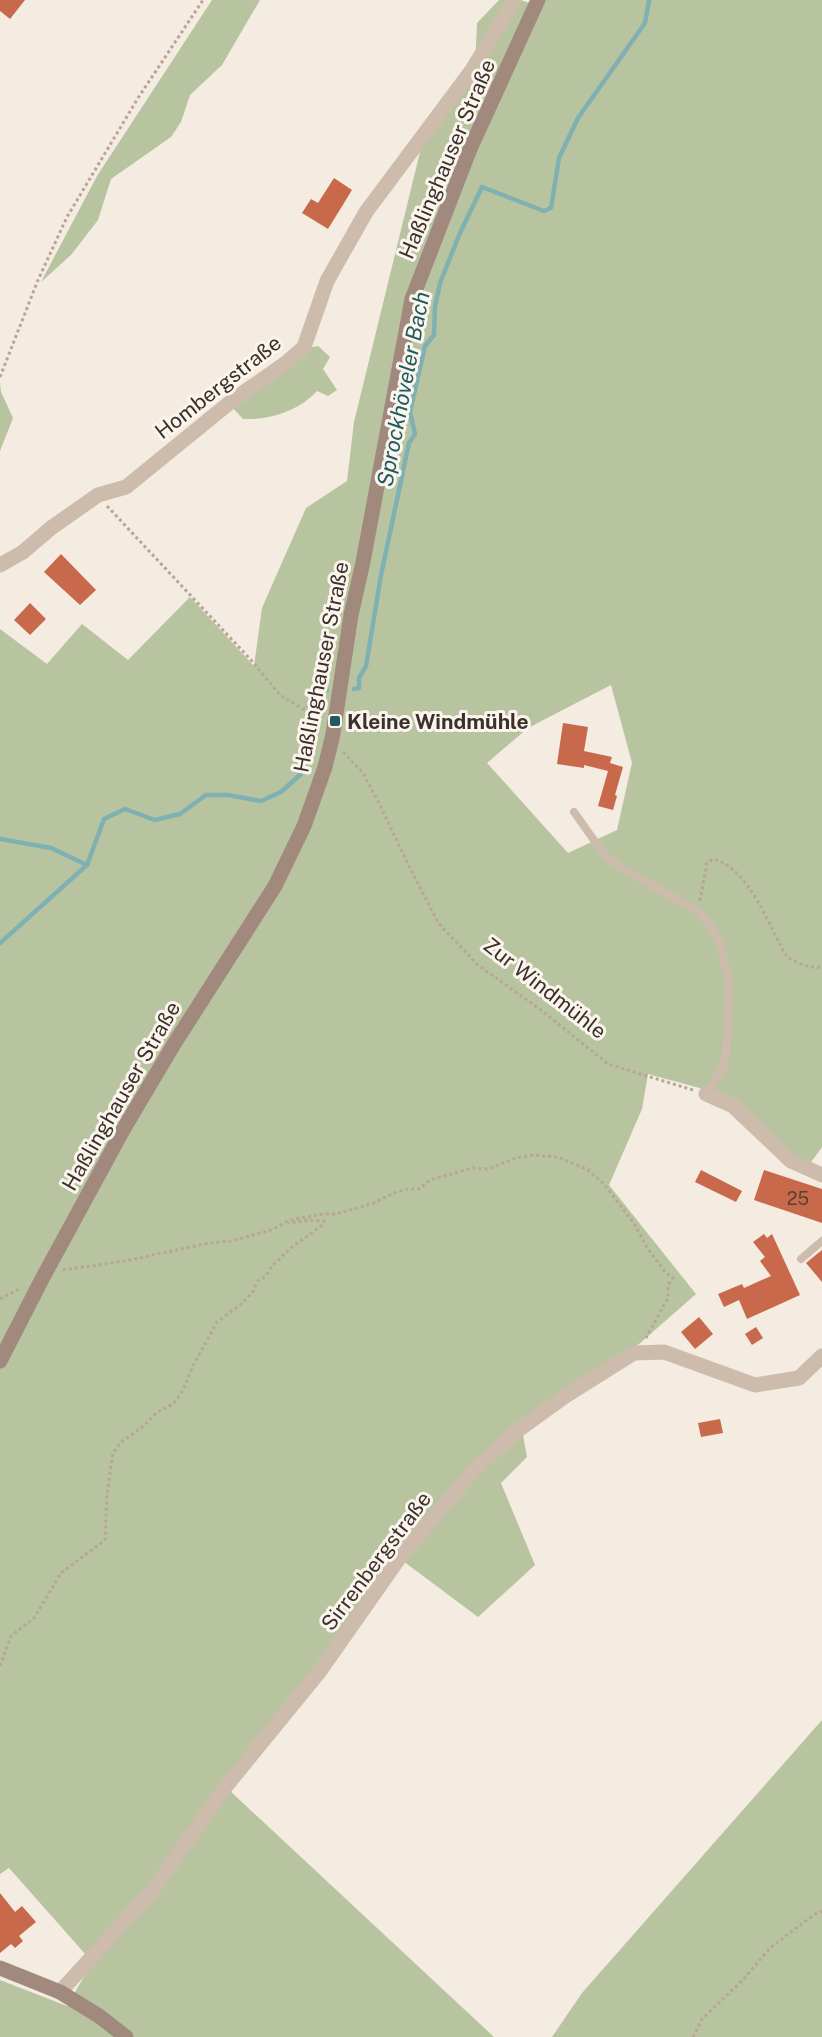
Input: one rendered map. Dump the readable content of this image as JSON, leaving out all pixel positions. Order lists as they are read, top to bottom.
{
  "streets": {
    "main road": ["Haßlinghauser Straße"],
    "street": ["Hombergstraße", "Sirrenbergstraße"],
    "path": ["Zur Windmühle"]
  },
  "crossings": [
    ["Haßlinghauser Straße", "Zur Windmühle"]
  ],
  "water": ["Sprockhöveler Bach"],
  "places": {
    "transit": ["Kleine Windmühle"]
  },
  "house_numbers": ["25"]
}
